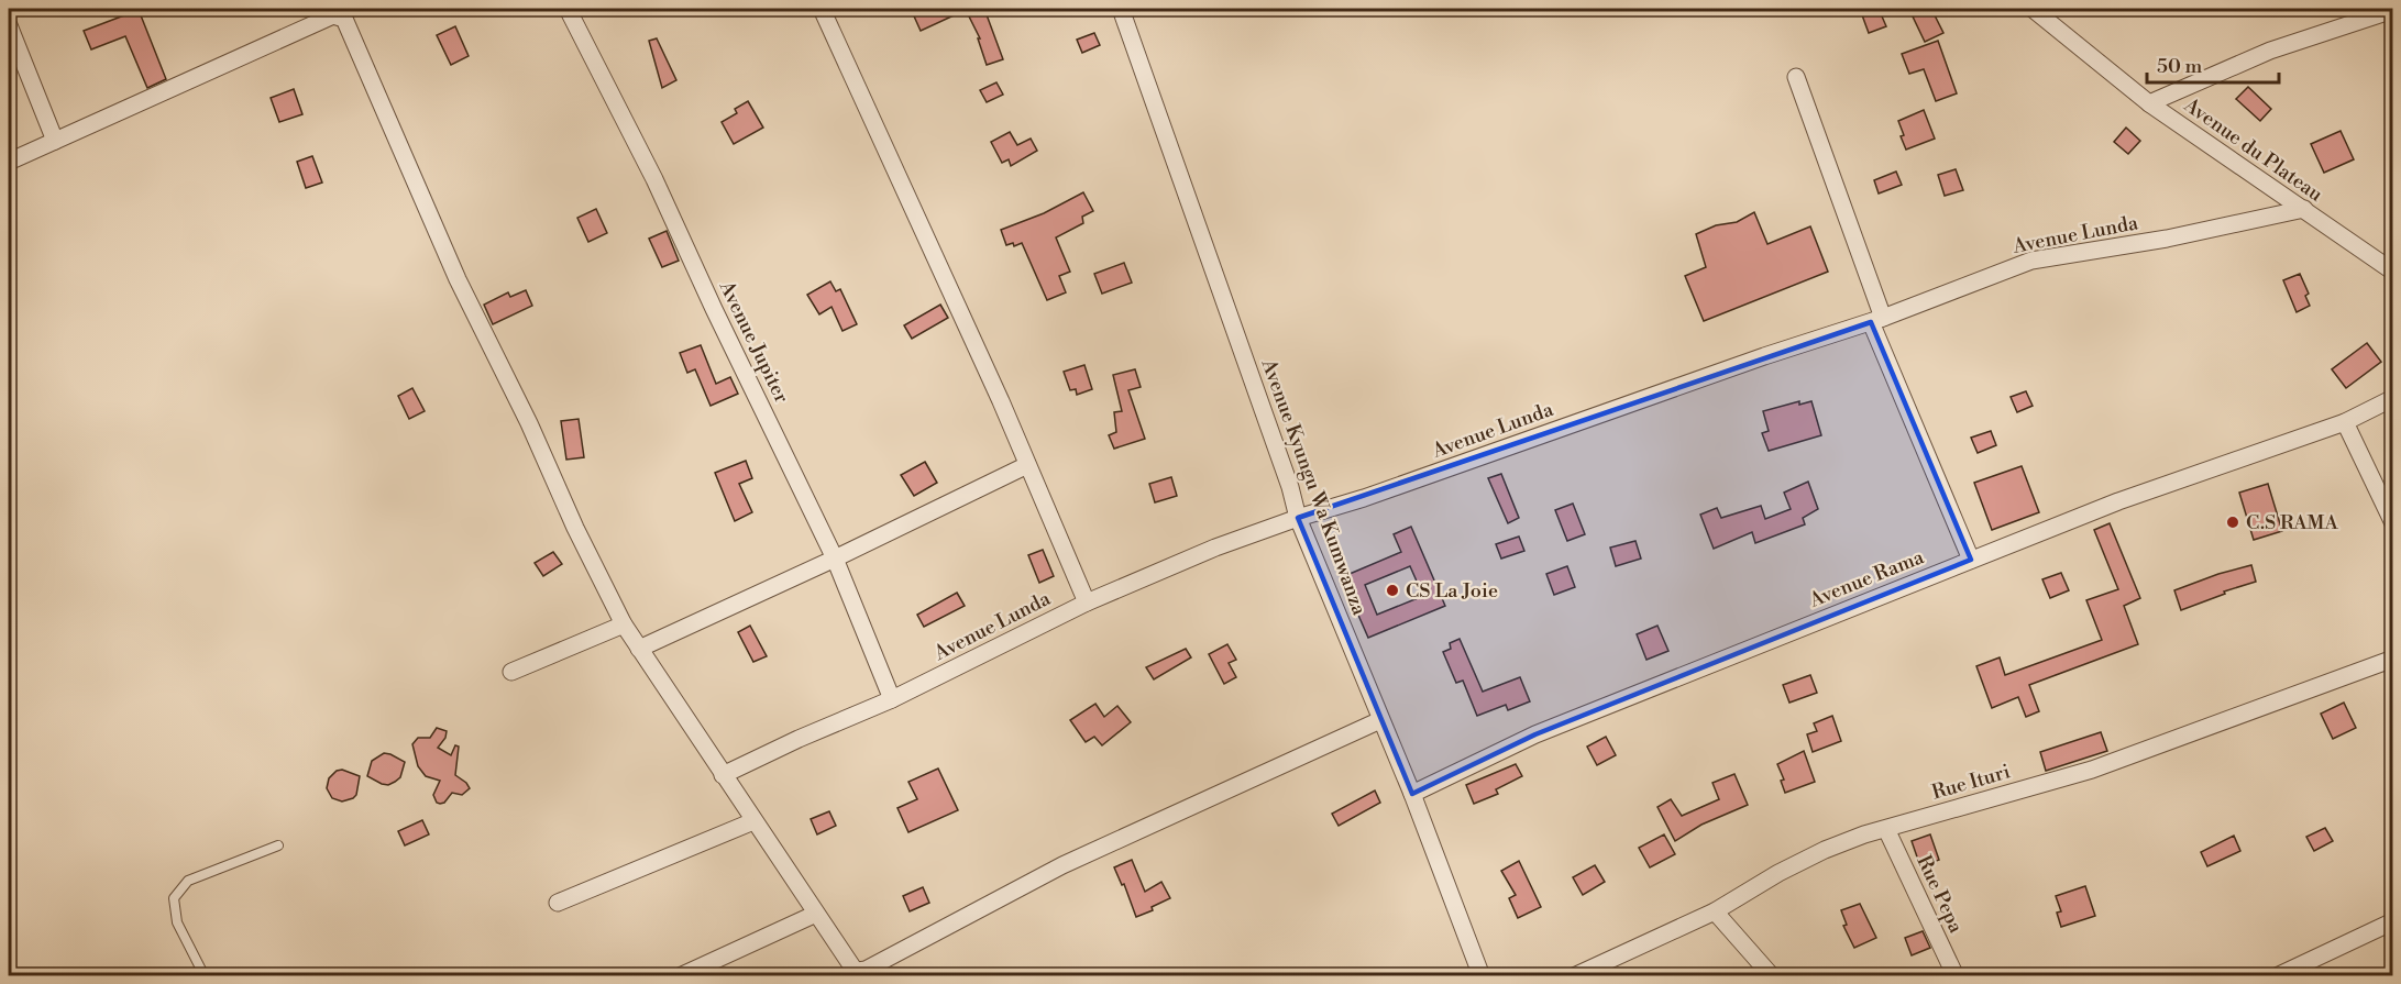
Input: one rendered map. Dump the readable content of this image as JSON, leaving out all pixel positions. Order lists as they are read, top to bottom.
{
  "streets": {
    "street": [
      "Avenue du Plateau",
      "Avenue Lunda",
      "Avenue Jupiter",
      "Avenue Kyungu Wa Kumwanza",
      "Avenue Rama",
      "Rue Ituri",
      "Rue Pepa"
    ]
  },
  "crossings": [
    ["Avenue du Plateau", "Avenue Lunda"],
    ["Avenue Lunda", "Avenue Jupiter"],
    ["Avenue Lunda", "Avenue Kyungu Wa Kumwanza"],
    ["Avenue Kyungu Wa Kumwanza", "Avenue Rama"],
    ["Rue Ituri", "Rue Pepa"]
  ],
  "places": ["C.S RAMA", "CS La Joie"],
  "scale_bar": "50 m"
}
